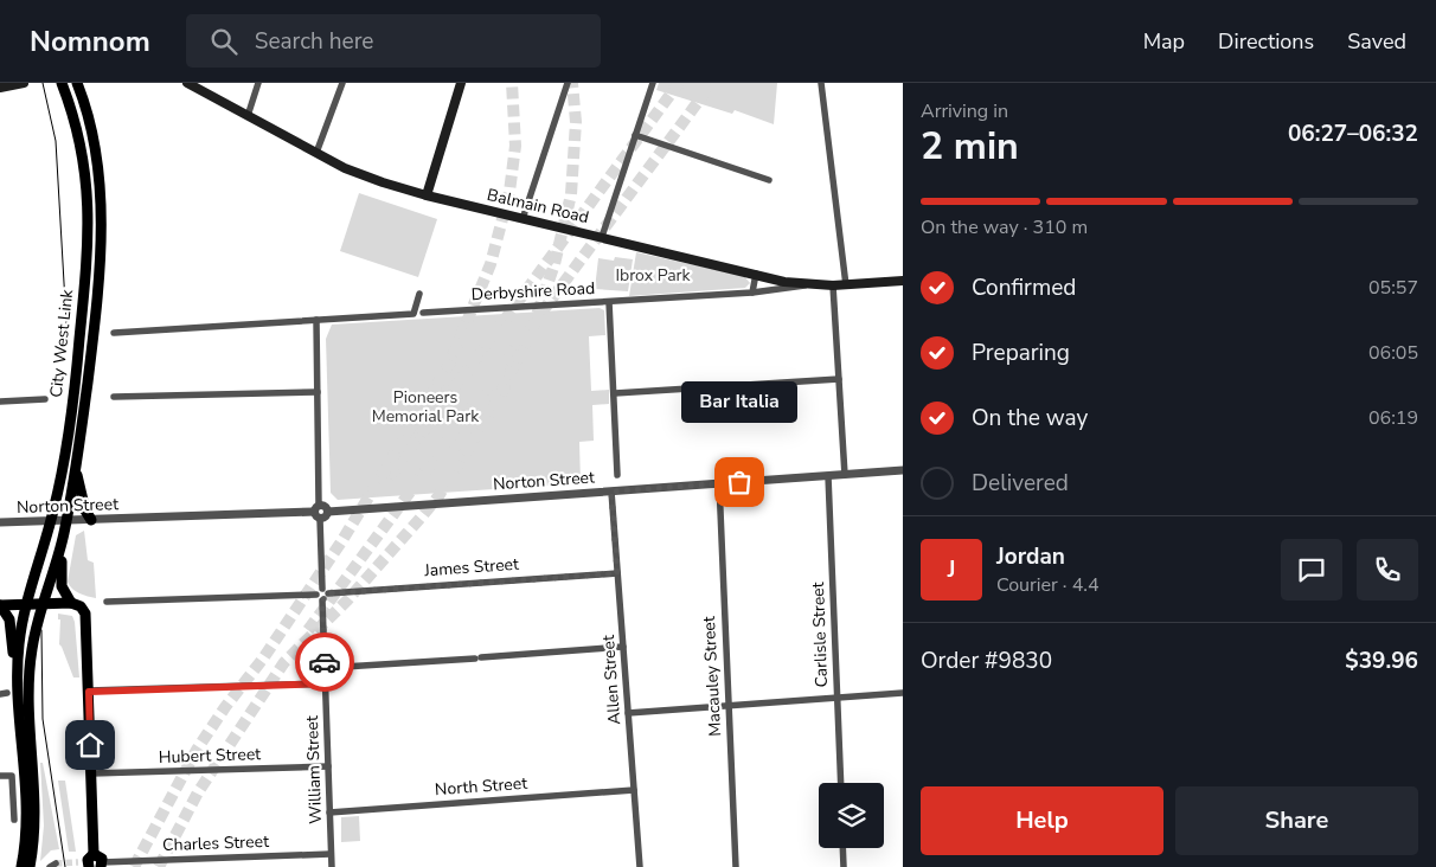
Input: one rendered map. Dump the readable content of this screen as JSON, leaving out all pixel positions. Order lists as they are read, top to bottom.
{
  "streets": {
    "main road": ["Balmain Road", "City West Link"],
    "street": [
      "Derbyshire Road",
      "Norton Street",
      "James Street",
      "Carlisle Street",
      "Macauley Street",
      "Allen Street",
      "Hubert Street",
      "William Street",
      "North Street",
      "Charles Street"
    ]
  },
  "crossings": [
    ["Balmain Road", "Derbyshire Road"],
    ["City West Link", "Norton Street"],
    ["Norton Street", "Carlisle Street"],
    ["Norton Street", "Macauley Street"],
    ["Norton Street", "Allen Street"],
    ["James Street", "Allen Street"],
    ["Allen Street", "North Street"],
    ["Hubert Street", "William Street"],
    ["William Street", "North Street"],
    ["William Street", "Charles Street"]
  ],
  "parks": ["Ibrox Park", "Pioneers Memorial Park"],
  "places": ["Bar Italia"],
  "page": {
    "header": "Nomnom",
    "search": "Search here",
    "nav": ["Map", "Directions", "Saved"],
    "heading": ["2 min", "Arriving in", "06:27–06:32"],
    "panel": [
      "Jordan",
      "Courier · 4.4",
      "Order #9830",
      "$39.96"
    ],
    "bar": "On the way · 310 m",
    "list": [
      ["Confirmed", "05:57"],
      ["Preparing", "06:05"],
      ["On the way", "06:19"],
      "Delivered"
    ],
    "bubble": "Bar Italia",
    "round": "J",
    "buttons": ["Help", "Share"]
  }
}
